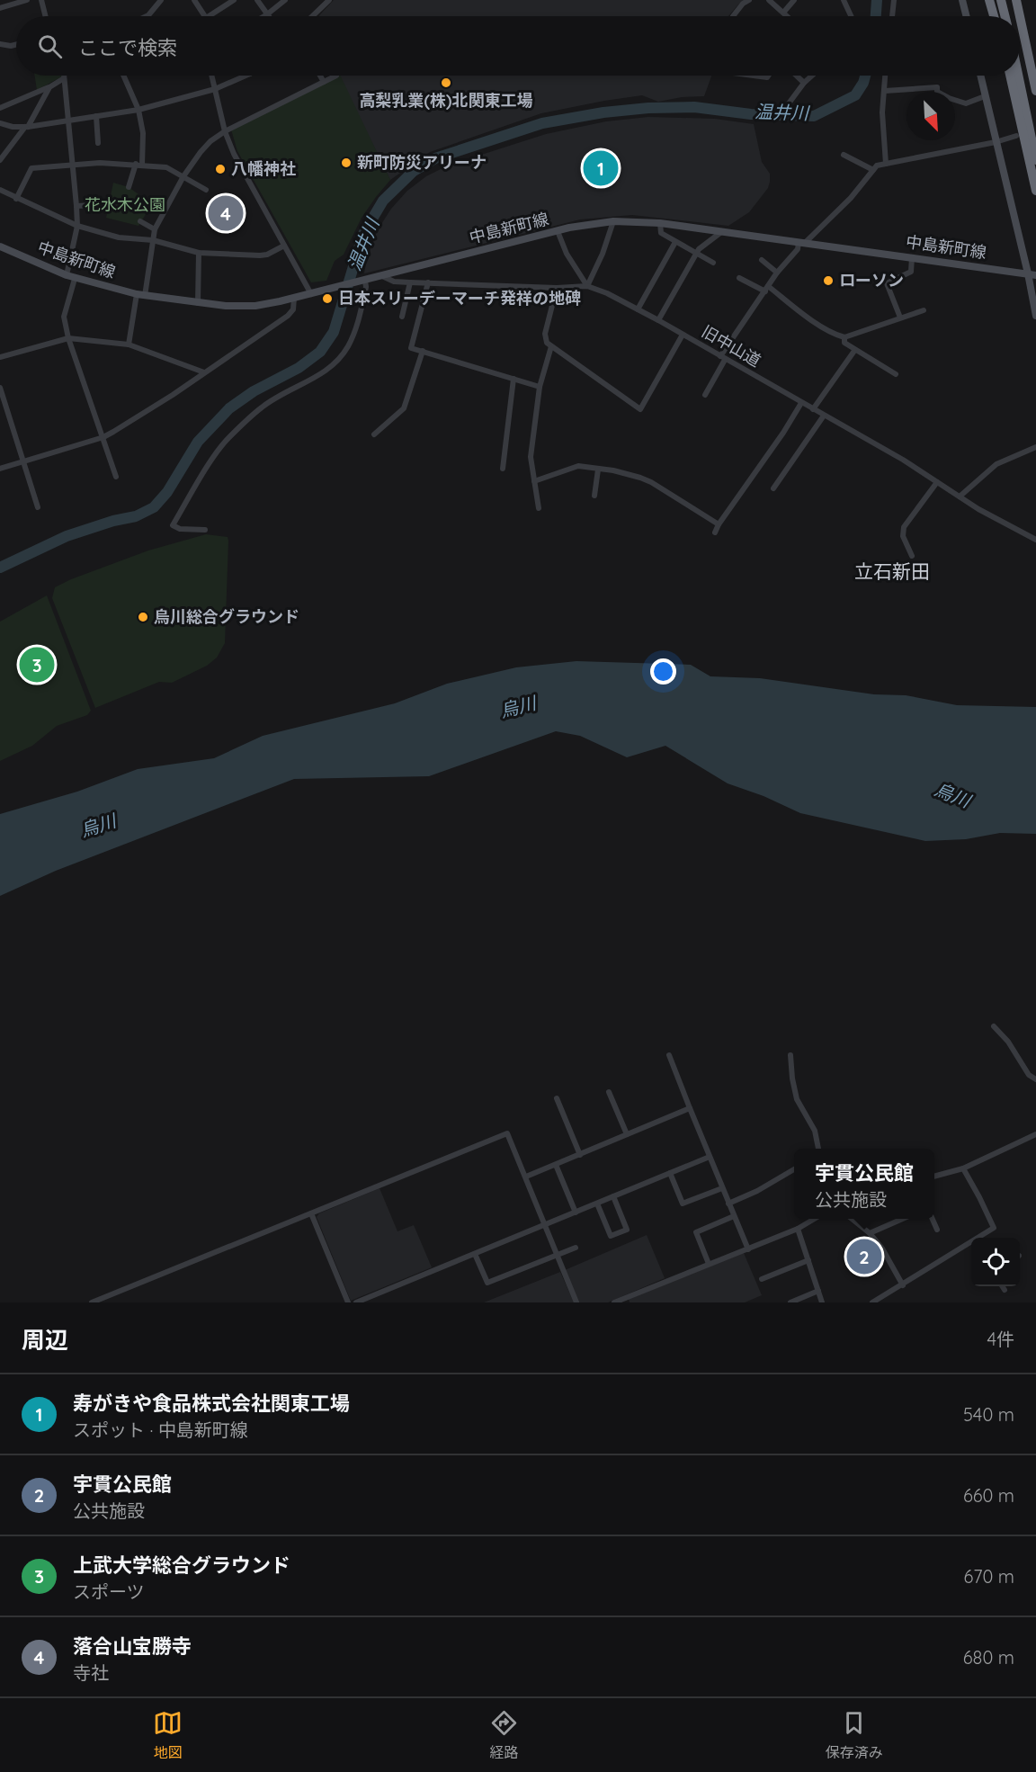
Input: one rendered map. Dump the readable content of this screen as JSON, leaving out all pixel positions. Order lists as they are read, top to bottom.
{
  "streets": {
    "main road": ["中島新町線"],
    "street": ["旧中山道"]
  },
  "crossings": [
    ["中島新町線", "旧中山道"]
  ],
  "districts": ["立石新田"],
  "water": ["温井川", "烏川"],
  "parks": ["花水木公園"],
  "places": [
    "高梨乳業(株)北関東工場",
    "新町防災アリーナ",
    "八幡神社",
    "ローソン",
    "日本スリーデーマーチ発祥の地碑",
    "烏川総合グラウンド"
  ],
  "north": "bottom right",
  "page": {
    "search": "ここで検索",
    "pins": [
      "1",
      "4",
      "3",
      "2"
    ],
    "popup": ["宇貫公民館", "公共施設"],
    "heading": ["周辺", "4件"],
    "list": [
      {
        "mark": "1",
        "name": "寿がきや食品株式会社関東工場",
        "note": "スポット · 中島新町線",
        "value": "540 m"
      },
      {
        "mark": "2",
        "name": "宇貫公民館",
        "note": "公共施設",
        "value": "660 m"
      },
      {
        "mark": "3",
        "name": "上武大学総合グラウンド",
        "note": "スポーツ",
        "value": "670 m"
      },
      {
        "mark": "4",
        "name": "落合山宝勝寺",
        "note": "寺社",
        "value": "680 m"
      }
    ],
    "nav": ["地図", "経路", "保存済み"]
  }
}
